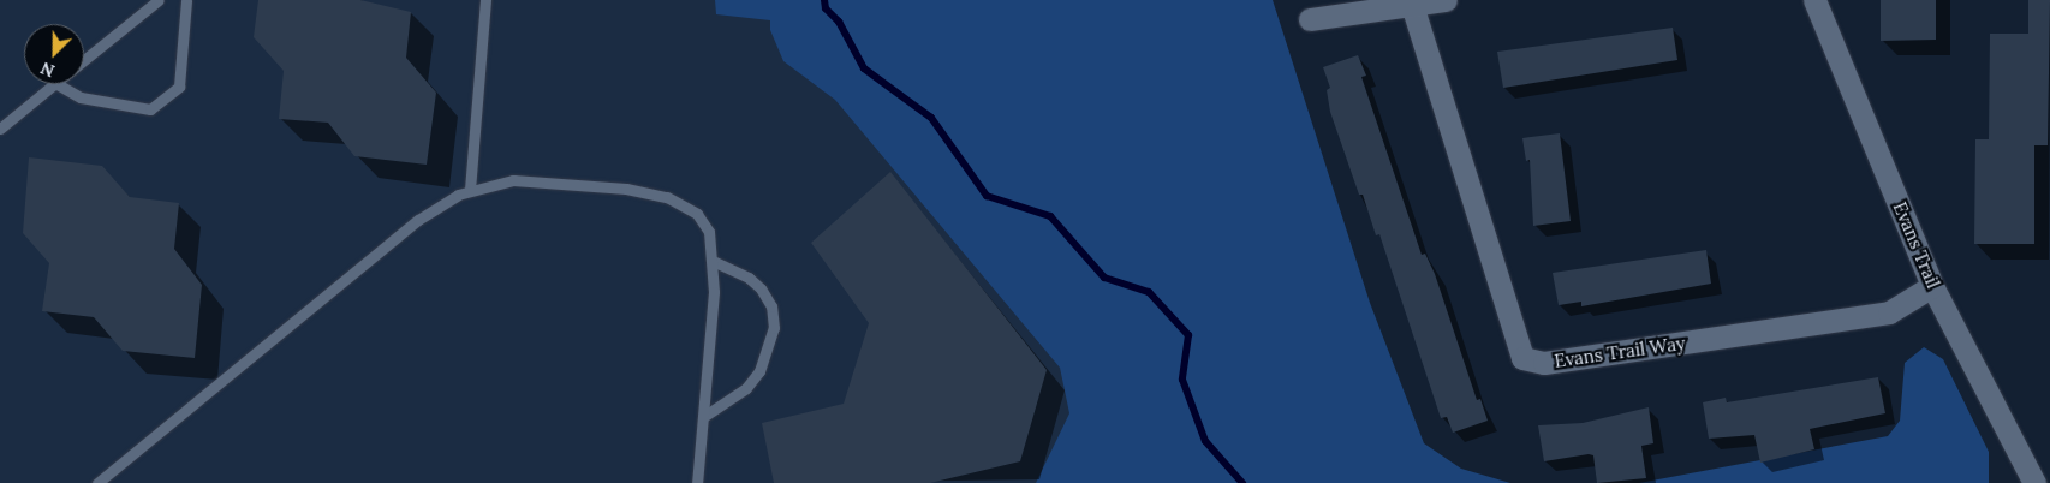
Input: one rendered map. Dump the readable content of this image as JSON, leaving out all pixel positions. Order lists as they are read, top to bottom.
{
  "streets": {
    "street": ["Evans Trail", "Evans Trail Way"]
  },
  "crossings": [
    ["Evans Trail", "Evans Trail Way"]
  ],
  "north": "bottom left"
}
